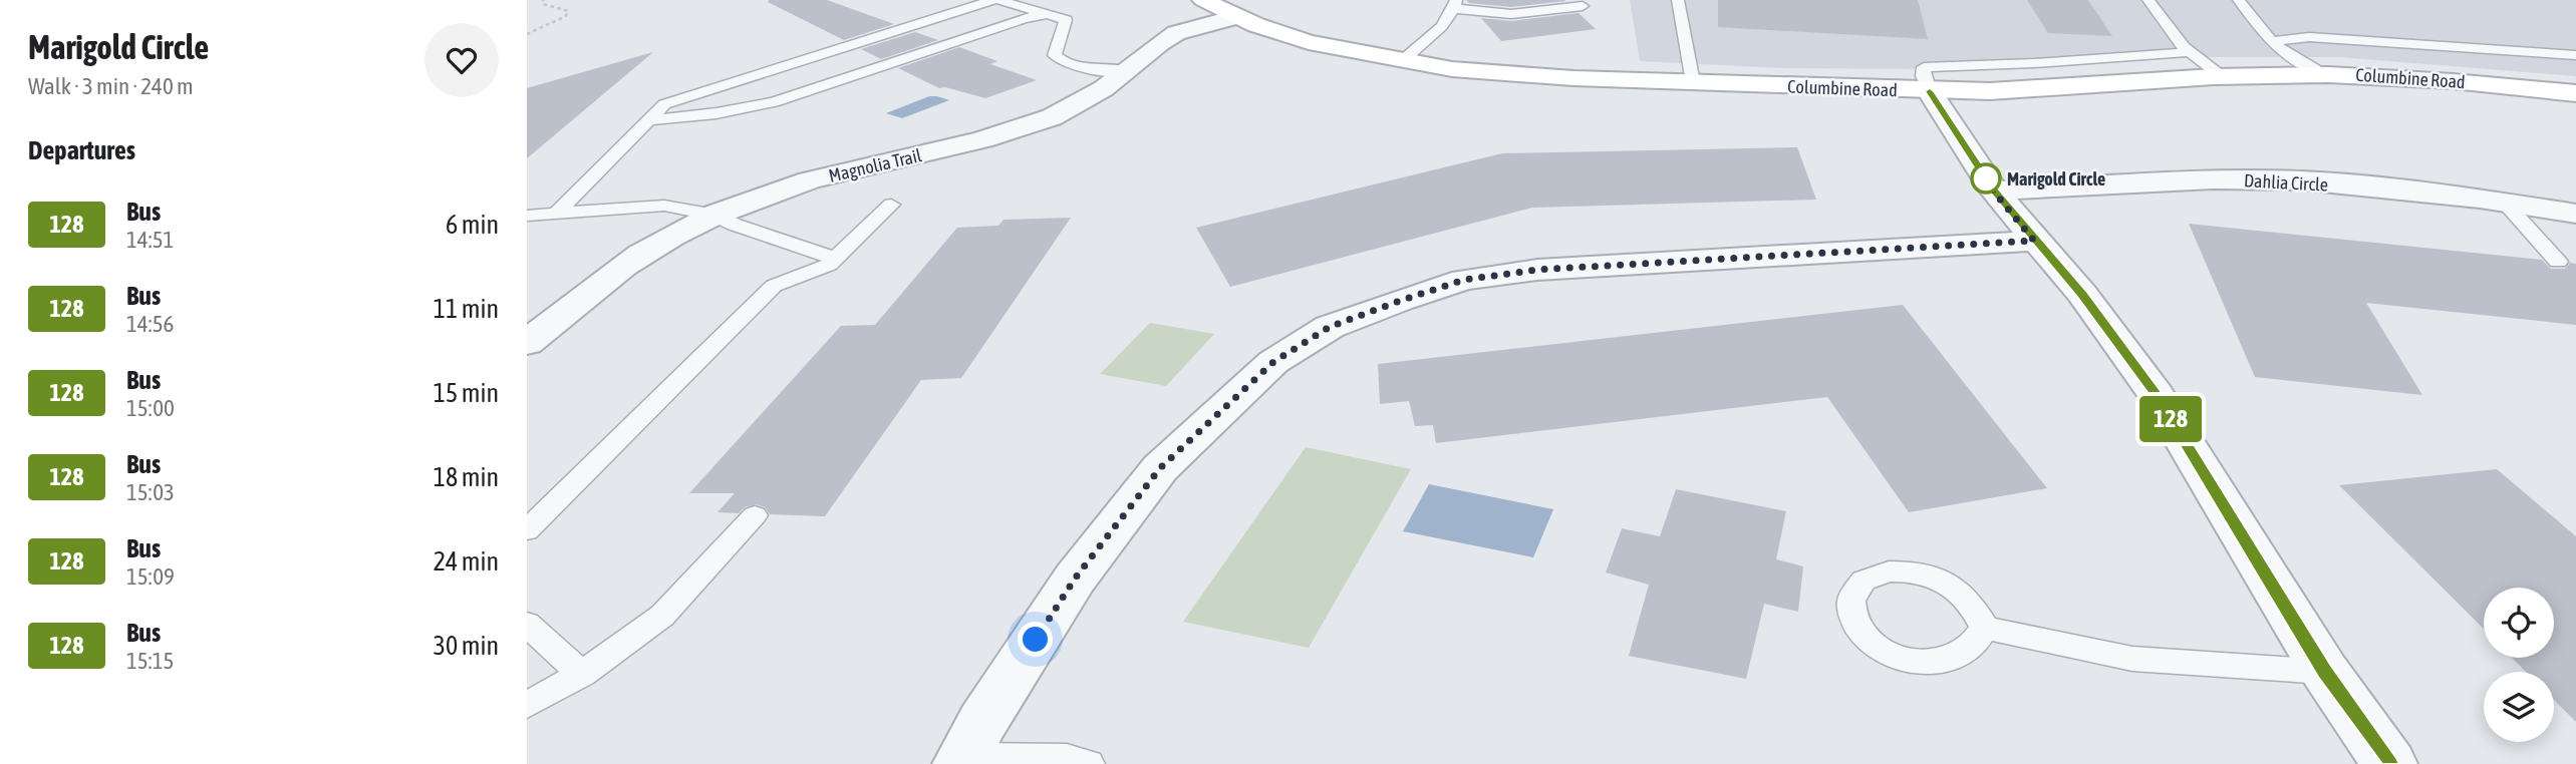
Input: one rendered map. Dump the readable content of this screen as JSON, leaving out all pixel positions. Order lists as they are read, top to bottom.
{
  "streets": {
    "street": ["Columbine Road", "Magnolia Trail", "Dahlia Circle"]
  },
  "crossings": [
    ["Columbine Road", "Magnolia Trail"]
  ],
  "places": ["Marigold Circle"],
  "lines": ["bus line 128"],
  "page": {
    "heading": [
      ["Marigold Circle", "Walk · 3 min · 240 m"],
      "Departures"
    ],
    "on_map": "128",
    "list": [
      {
        "mark": "128",
        "name": "Bus",
        "note": "14:51",
        "value": "6 min"
      },
      {
        "mark": "128",
        "name": "Bus",
        "note": "14:56",
        "value": "11 min"
      },
      {
        "mark": "128",
        "name": "Bus",
        "note": "15:00",
        "value": "15 min"
      },
      {
        "mark": "128",
        "name": "Bus",
        "note": "15:03",
        "value": "18 min"
      },
      {
        "mark": "128",
        "name": "Bus",
        "note": "15:09",
        "value": "24 min"
      },
      {
        "mark": "128",
        "name": "Bus",
        "note": "15:15",
        "value": "30 min"
      }
    ]
  }
}
